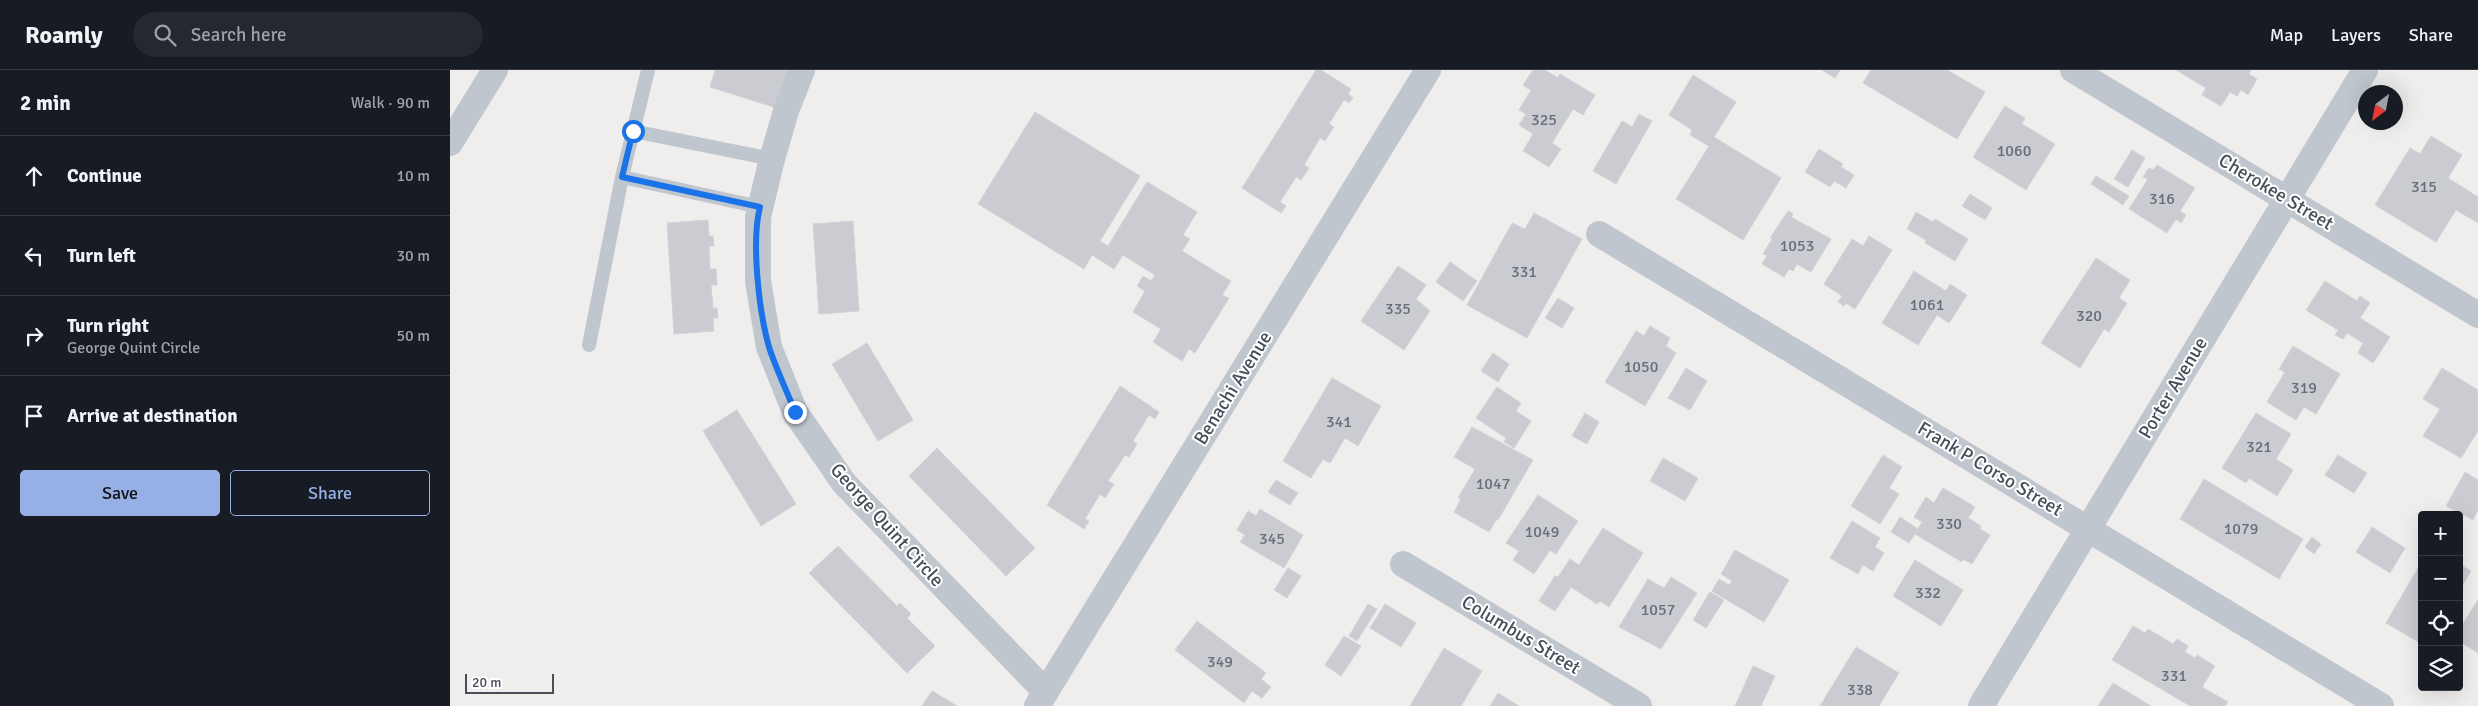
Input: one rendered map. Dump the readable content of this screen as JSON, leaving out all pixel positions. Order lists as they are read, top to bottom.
{
  "streets": {
    "street": [
      "Cherokee Street",
      "Benachi Avenue",
      "Porter Avenue",
      "Frank P Corso Street",
      "George Quint Circle",
      "Columbus Street"
    ]
  },
  "crossings": [
    ["Cherokee Street", "Porter Avenue"],
    ["Benachi Avenue", "George Quint Circle"],
    ["Porter Avenue", "Frank P Corso Street"]
  ],
  "house_numbers": [
    "325",
    "1060",
    "315",
    "316",
    "1053",
    "331",
    "1061",
    "335",
    "320",
    "1050",
    "319",
    "341",
    "321",
    "1047",
    "330",
    "1079",
    "1049",
    "345",
    "332",
    "1057",
    "349",
    "331",
    "338"
  ],
  "scale_bar": "20 m",
  "north": "bottom left",
  "page": {
    "header": "Roamly",
    "search": "Search here",
    "nav": ["Map", "Layers", "Share"],
    "heading": ["2 min", "Walk · 90 m"],
    "list": [
      ["Continue", "10 m"],
      ["Turn left", "30 m"],
      ["Turn right", "George Quint Circle", "50 m"],
      "Arrive at destination"
    ],
    "buttons": ["Save", "Share"],
    "map_buttons": ["+", "−"],
    "scale": "20 m"
  }
}
